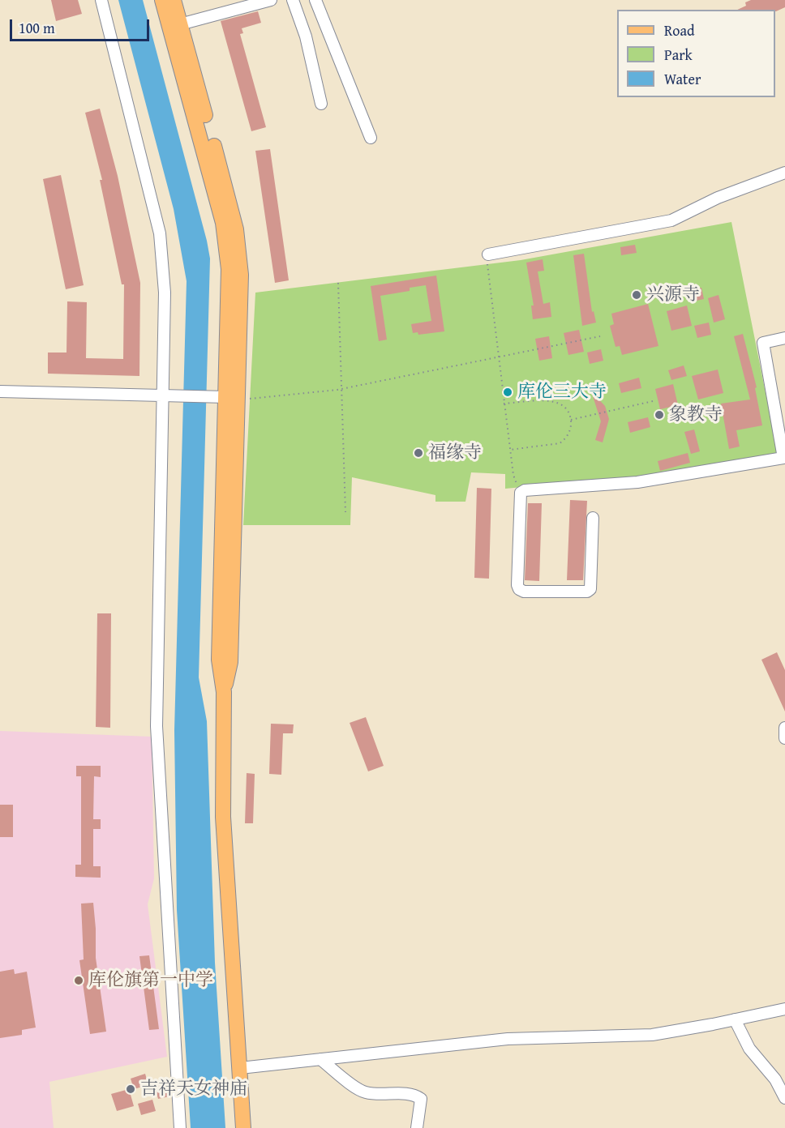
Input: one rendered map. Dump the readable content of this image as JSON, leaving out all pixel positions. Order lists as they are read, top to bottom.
{
  "places": [
    "兴源寺",
    "库伦三大寺",
    "象教寺",
    "福缘寺",
    "库伦旗第一中学",
    "吉祥天女神庙"
  ],
  "legend": ["Road", "Park", "Water"],
  "scale_bar": "100 m"
}
